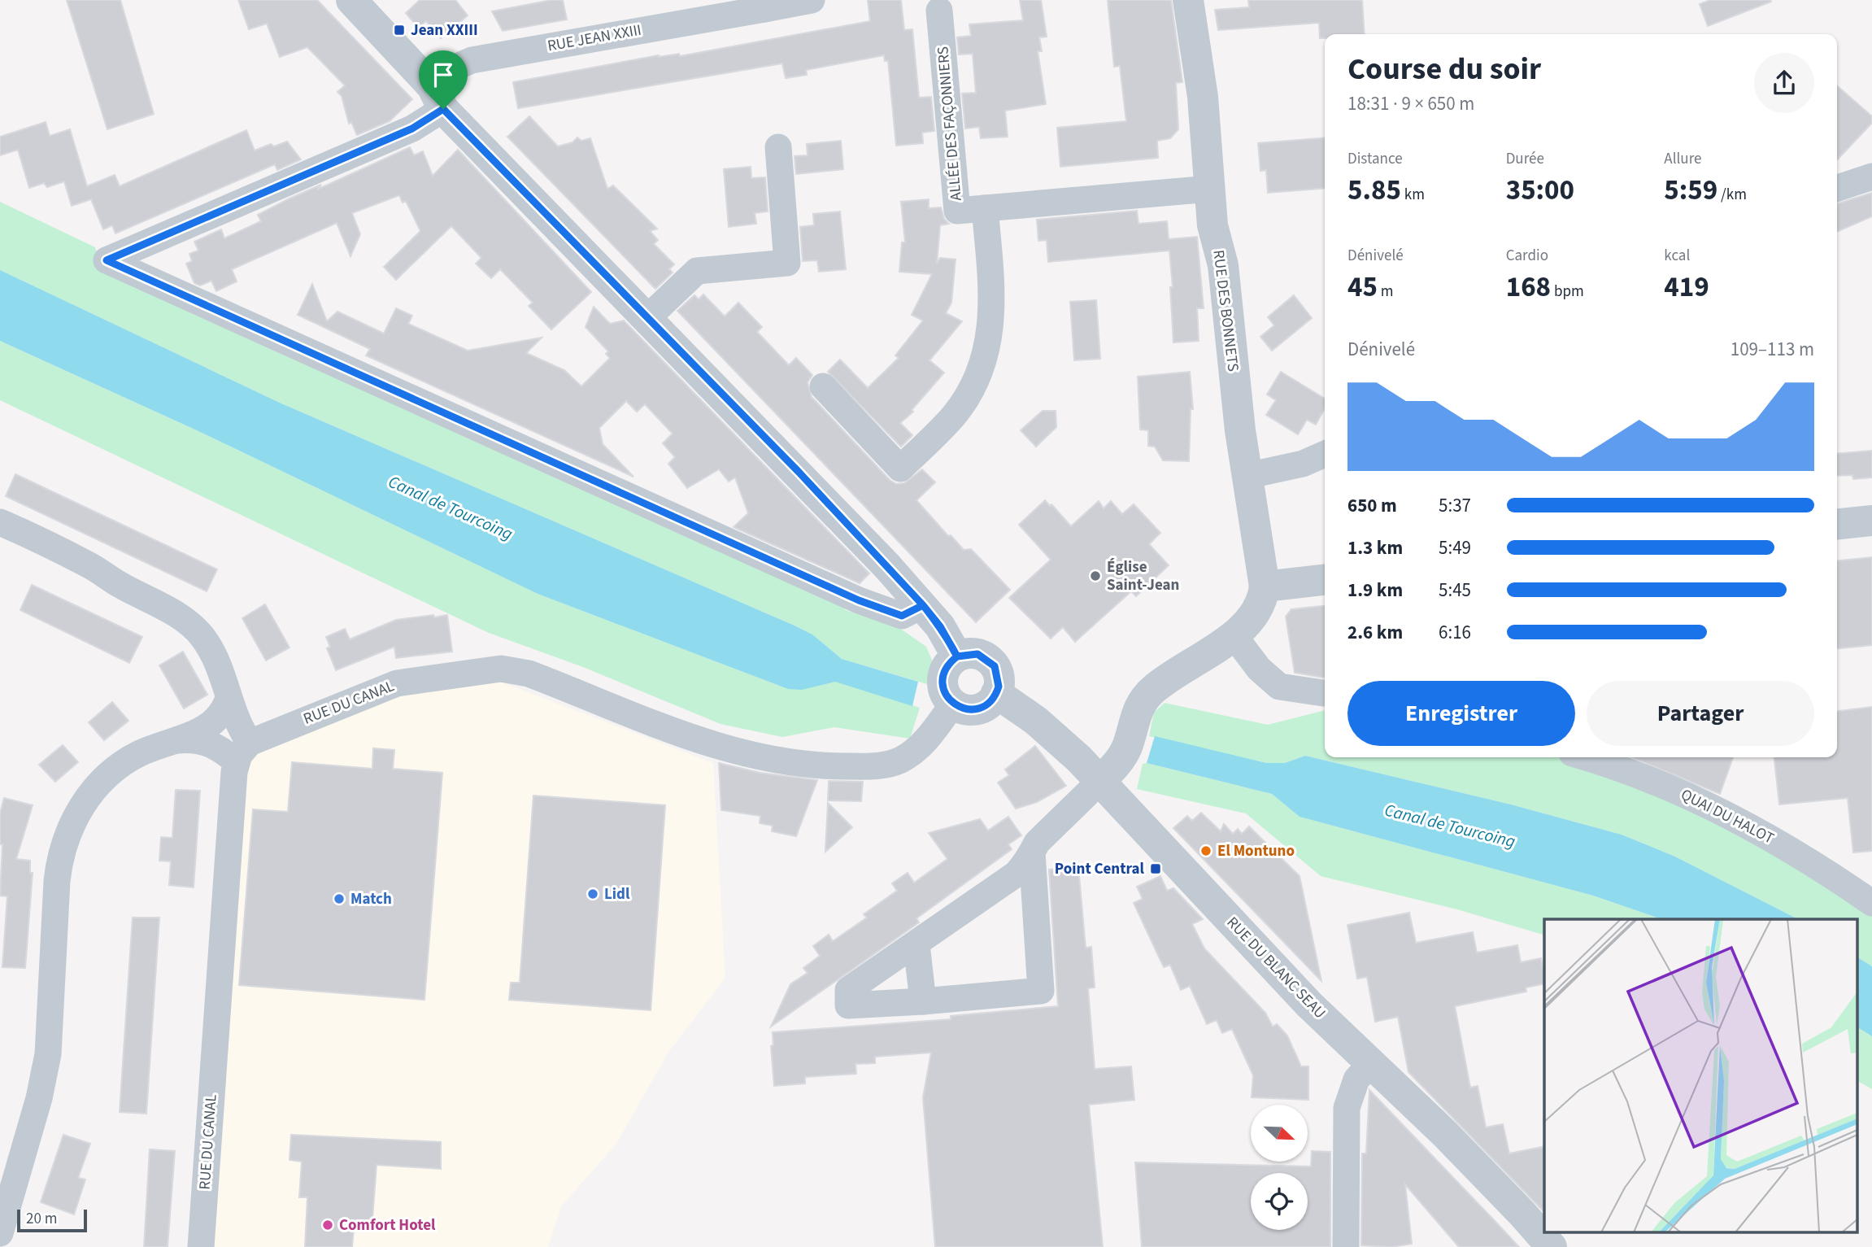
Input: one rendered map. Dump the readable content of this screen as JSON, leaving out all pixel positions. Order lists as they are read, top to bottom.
{
  "streets": {
    "street": [
      "RUE JEAN XXIII",
      "ALLÉE DES FAÇONNIERS",
      "RUE DES BONNETS",
      "RUE DU CANAL",
      "QUAI DU HALOT",
      "RUE DU BLANC SEAU"
    ]
  },
  "crossings": [
    ["ALLÉE DES FAÇONNIERS", "RUE DES BONNETS"],
    ["RUE DU CANAL", "RUE DU BLANC SEAU"]
  ],
  "water": ["Canal de Tourcoing"],
  "places": {
    "transit": ["Jean XXIII", "Point Central"],
    "other": [
      "Église Saint-Jean",
      "El Montuno",
      "Lidl",
      "Match",
      "Comfort Hotel"
    ]
  },
  "scale_bar": "20 m",
  "north": "bottom right",
  "page": {
    "heading": ["Course du soir", "18:31 · 9 × 650 m"],
    "stats": [
      ["Distance", "5.85 km"],
      ["Durée", "35:00"],
      ["Allure", "5:59 /km"],
      ["Dénivelé", "45 m"],
      ["Cardio", "168 bpm"],
      ["kcal", "419"]
    ],
    "chart": ["Dénivelé", "109–113 m"],
    "list": [
      {
        "name": "650 m",
        "note": "5:37"
      },
      {
        "name": "1.3 km",
        "note": "5:49"
      },
      {
        "name": "1.9 km",
        "note": "5:45"
      },
      {
        "name": "2.6 km",
        "note": "6:16"
      }
    ],
    "buttons": ["Enregistrer", "Partager"],
    "scale": "20 m"
  }
}
